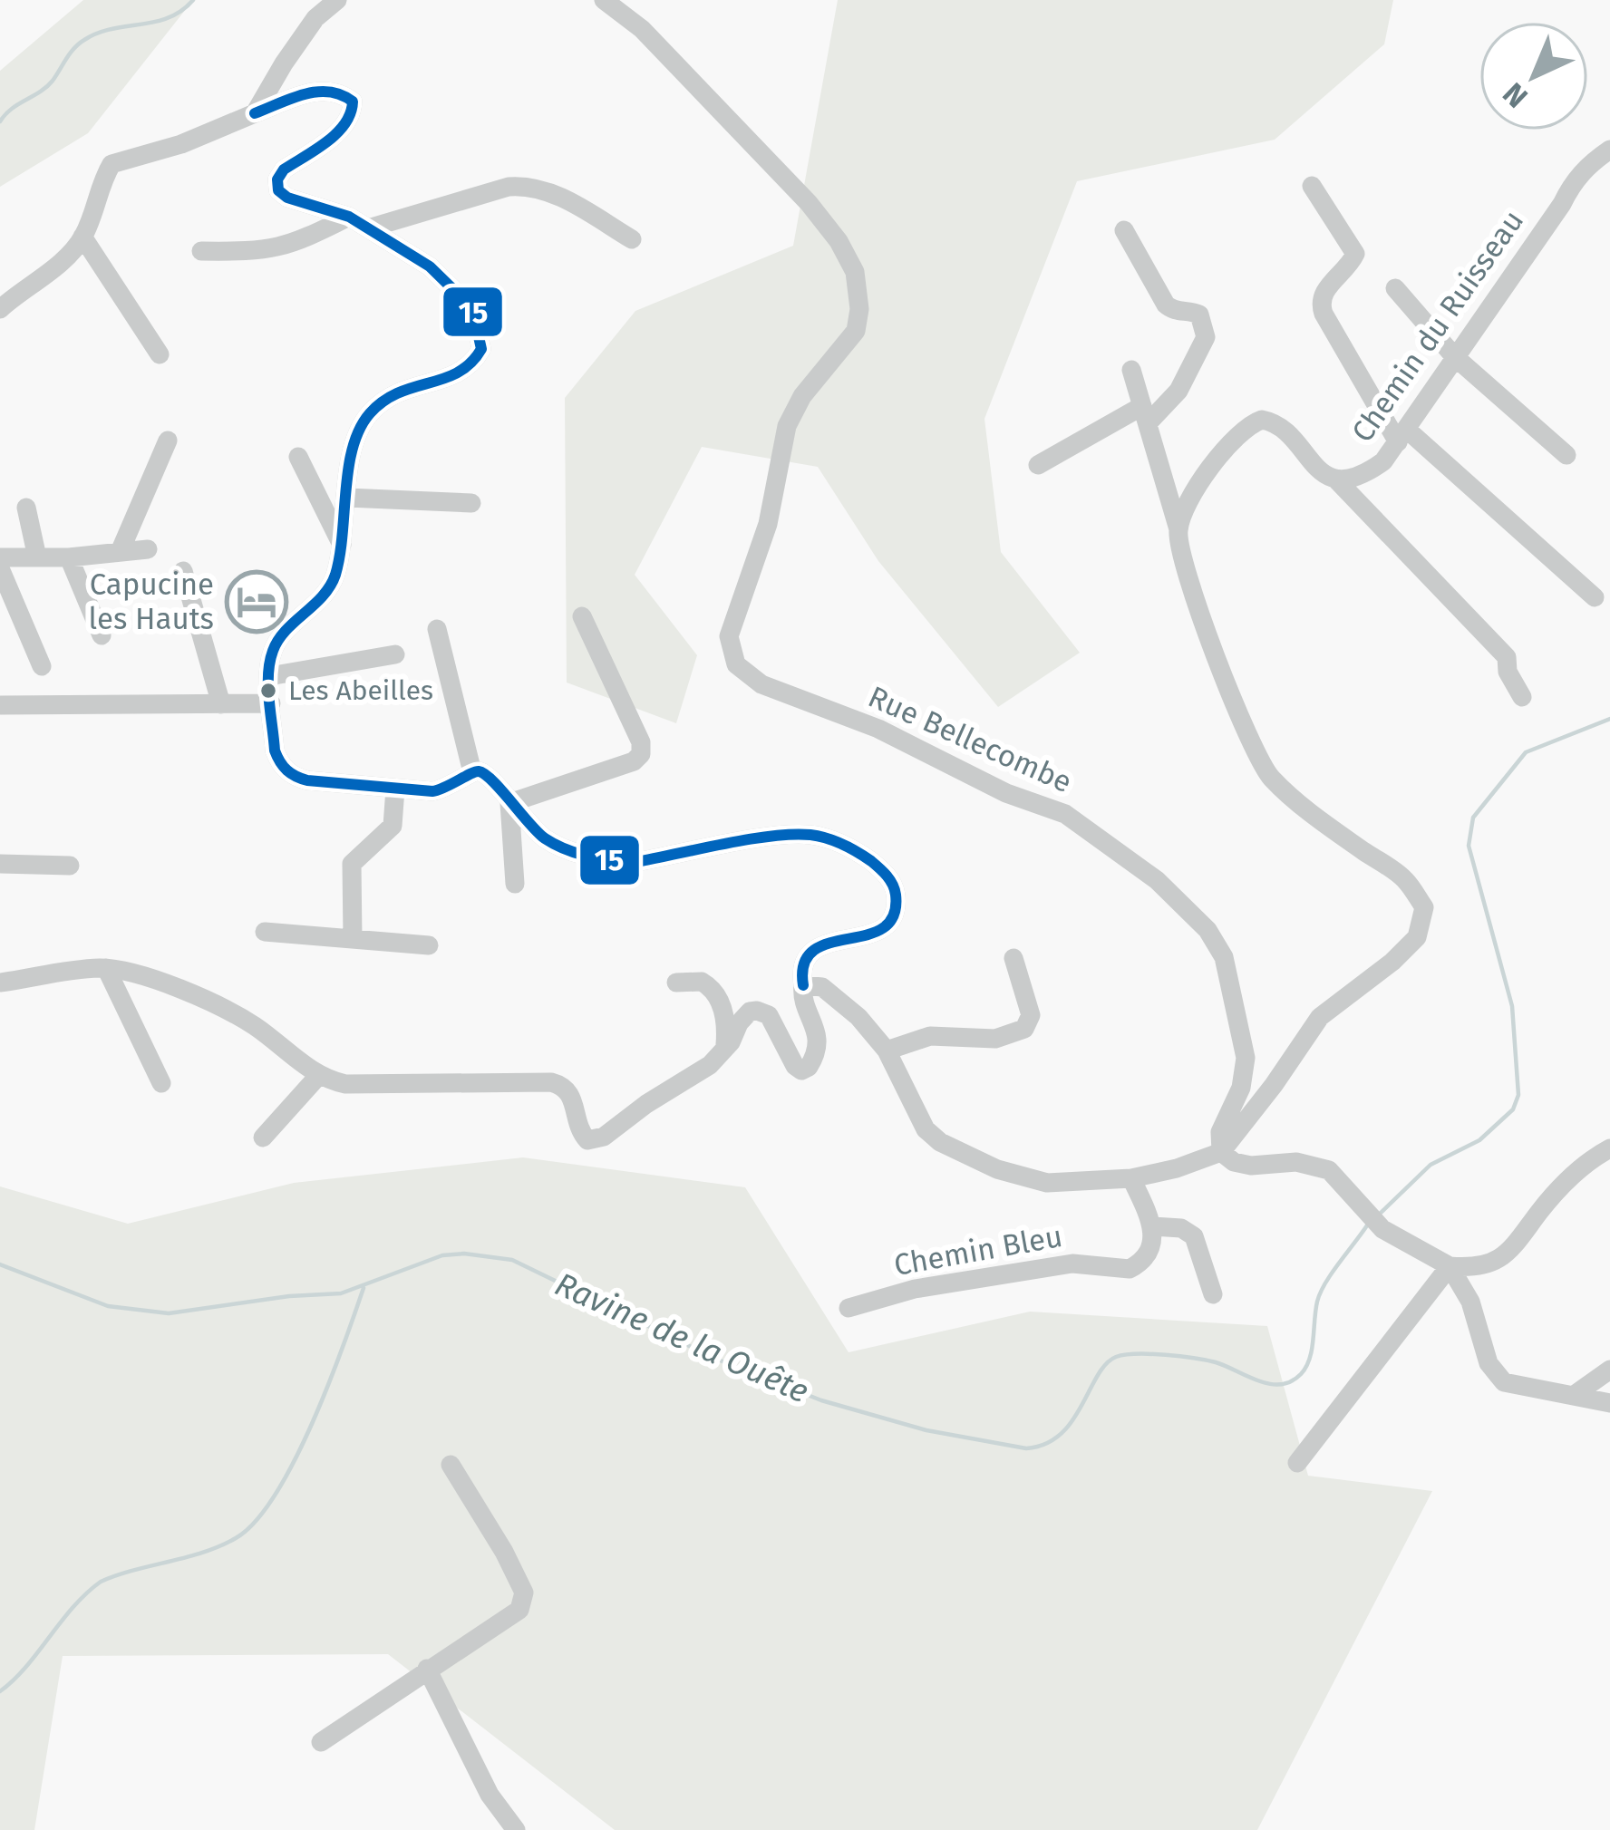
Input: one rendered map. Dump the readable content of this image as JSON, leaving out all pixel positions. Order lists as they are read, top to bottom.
{
  "streets": {
    "street": ["Chemin du Ruisseau", "Rue Bellecombe", "Chemin Bleu"]
  },
  "water": ["Ravine de la Ouête"],
  "places": {
    "hotel": ["Capucine les Hauts"],
    "other": ["Les Abeilles"]
  },
  "lines": ["transit line 15"],
  "north": "bottom left"
}
